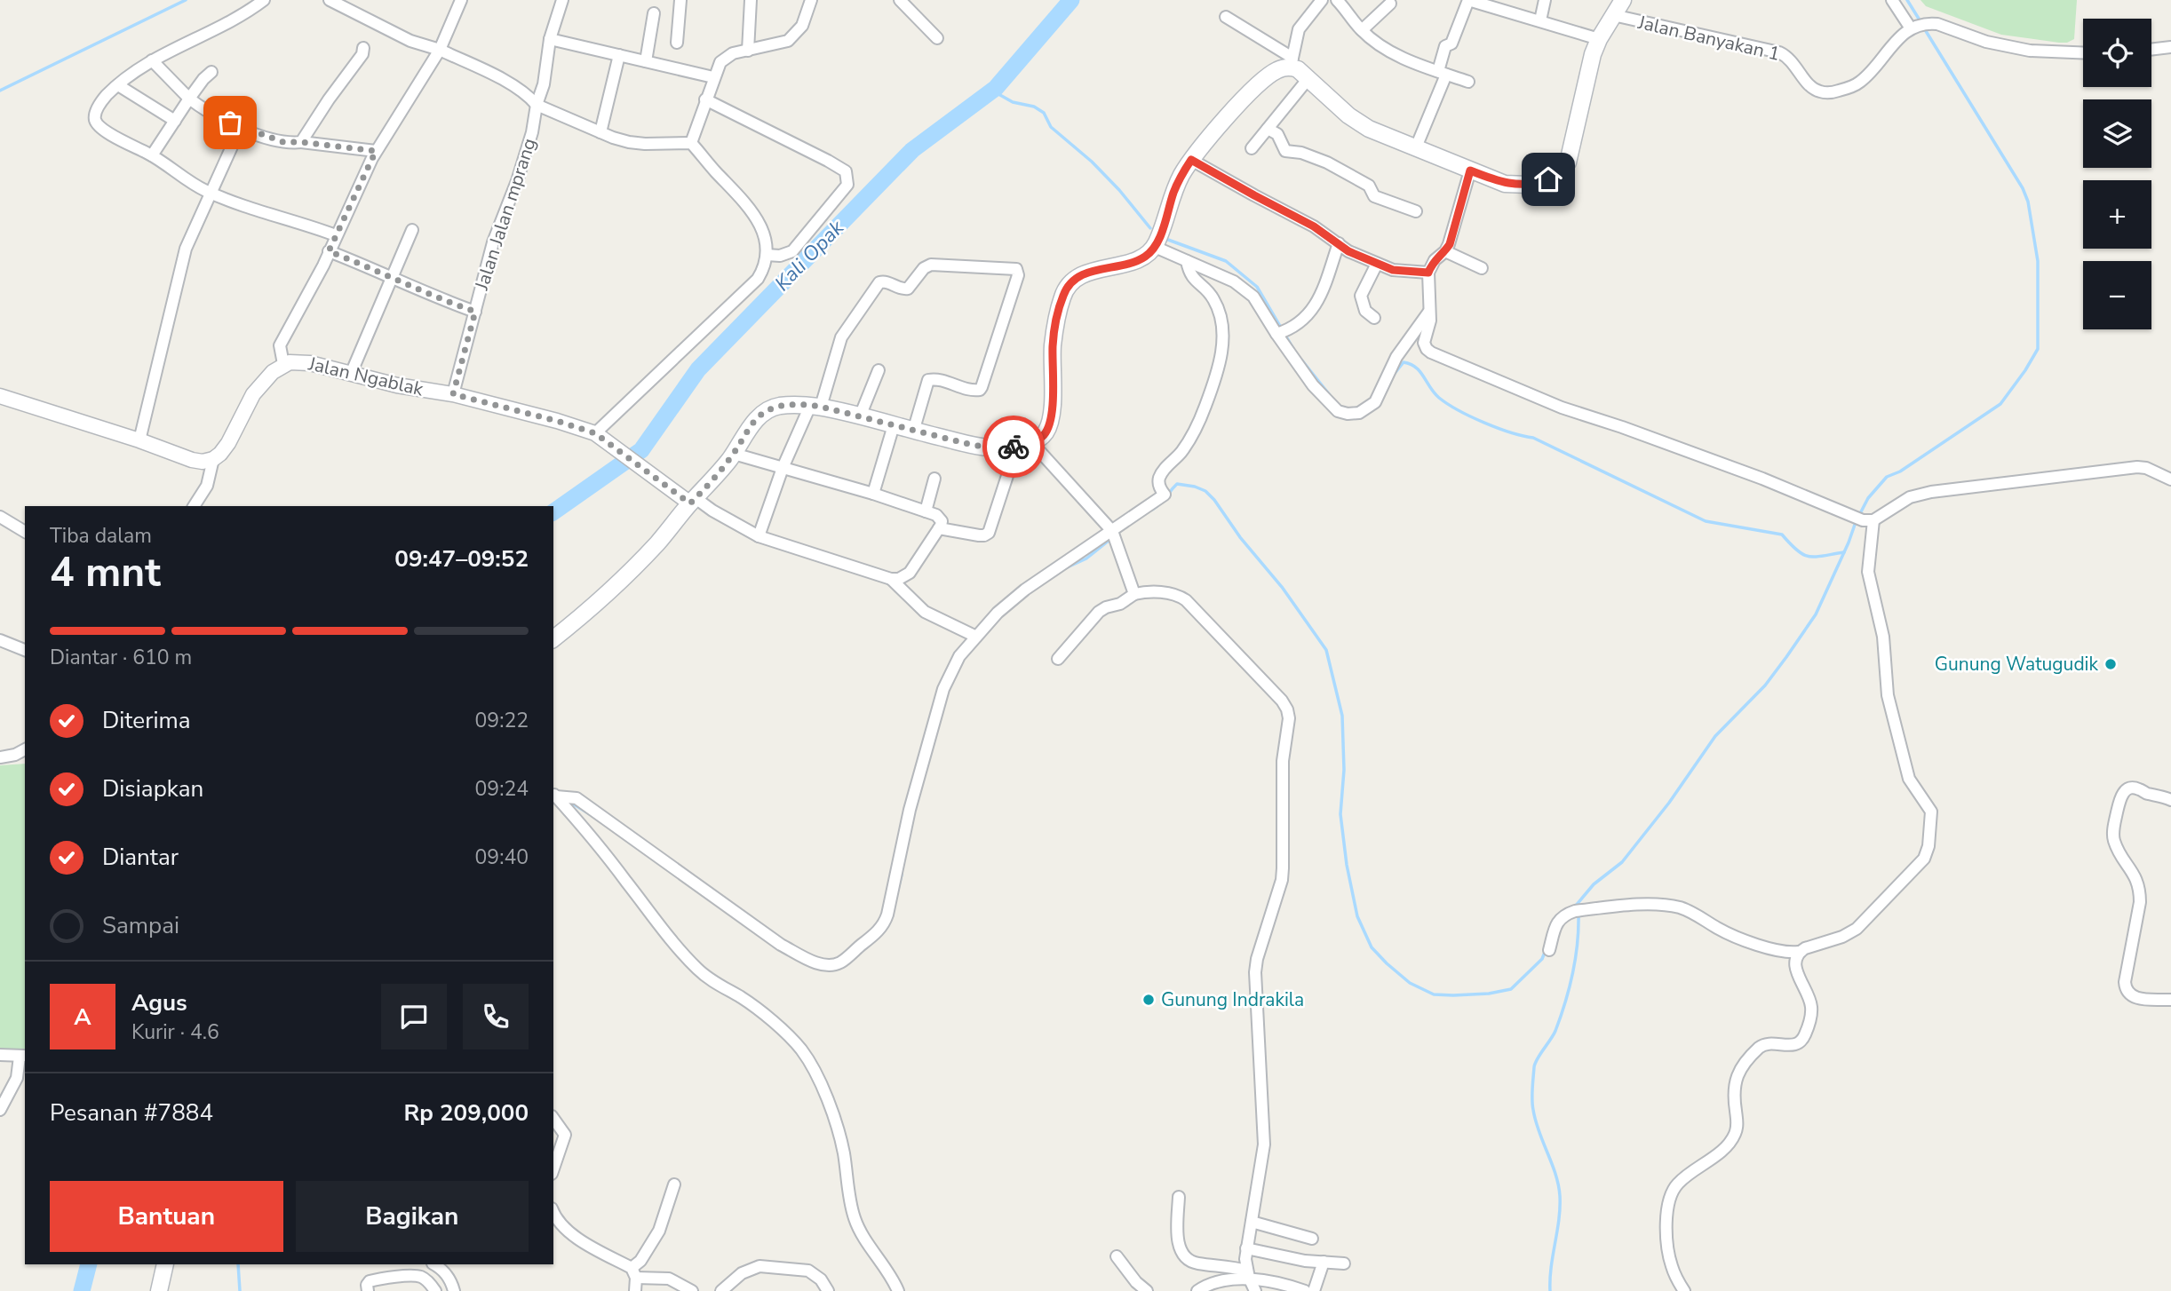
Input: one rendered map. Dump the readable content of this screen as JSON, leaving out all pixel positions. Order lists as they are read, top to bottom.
{
  "streets": {
    "street": ["Jalan Banyakan 1", "Jalan Jalan mprang", "Jalan Ngablak"]
  },
  "crossings": [
    ["Jalan Jalan mprang", "Jalan Ngablak"]
  ],
  "water": ["Kali Opak"],
  "places": ["Gunung Watugudik", "Gunung Indrakila"],
  "page": {
    "map_buttons": ["+", "−"],
    "heading": ["4 mnt", "Tiba dalam", "09:47–09:52"],
    "panel": [
      "Agus",
      "Kurir · 4.6",
      "Pesanan #7884",
      "Rp 209,000"
    ],
    "bar": "Diantar · 610 m",
    "list": [
      ["Diterima", "09:22"],
      ["Disiapkan", "09:24"],
      ["Diantar", "09:40"],
      "Sampai"
    ],
    "round": "A",
    "buttons": ["Bantuan", "Bagikan"]
  }
}
